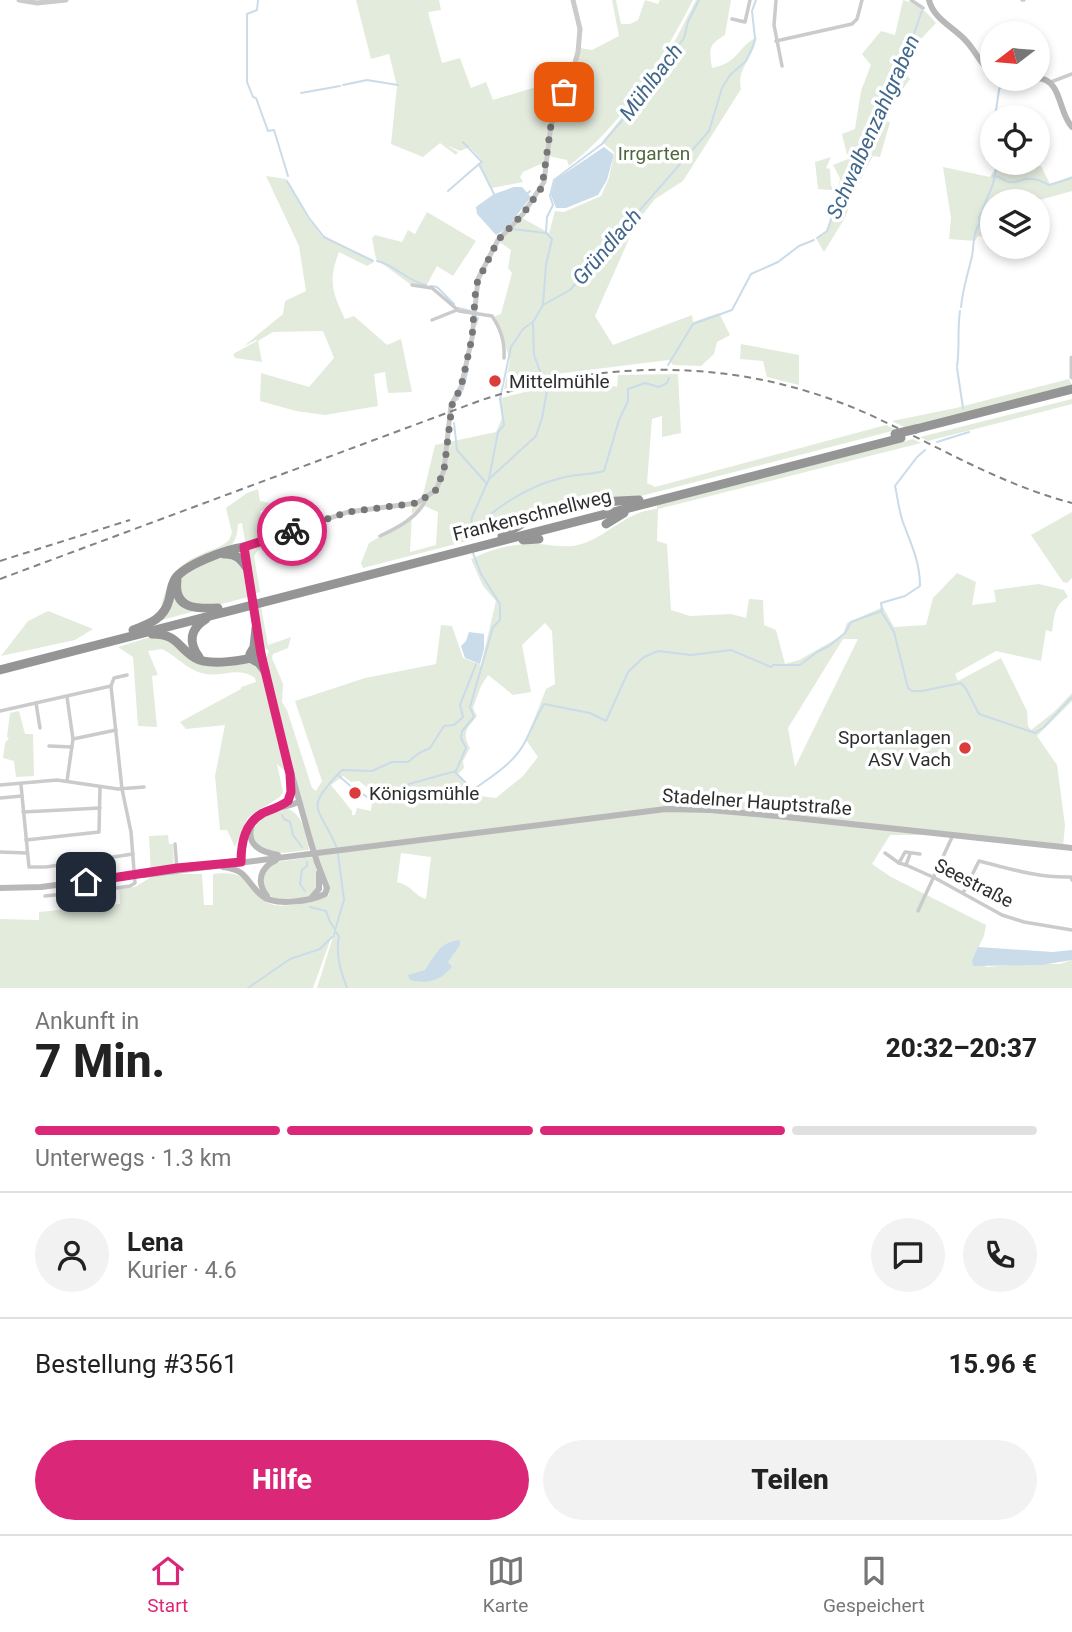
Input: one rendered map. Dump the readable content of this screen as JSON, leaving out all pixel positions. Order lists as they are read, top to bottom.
{
  "streets": {
    "highway": ["Frankenschnellweg"],
    "main road": ["Stadelner Hauptstraße"],
    "street": ["Seestraße"]
  },
  "water": ["Mühlbach", "Schwalbenzahlgraben", "Gründlach"],
  "parks": ["Irrgarten"],
  "places": ["Mittelmühle", "Sportanlagen ASV Vach", "Königsmühle"],
  "north": "left",
  "page": {
    "heading": ["7 Min.", "Ankunft in", "20:32–20:37"],
    "panel": [
      "Lena",
      "Kurier · 4.6",
      "Bestellung #3561",
      "15.96 €"
    ],
    "bar": "Unterwegs · 1.3 km",
    "buttons": ["Hilfe", "Teilen"],
    "tabs": ["Start", "Karte", "Gespeichert"]
  }
}
